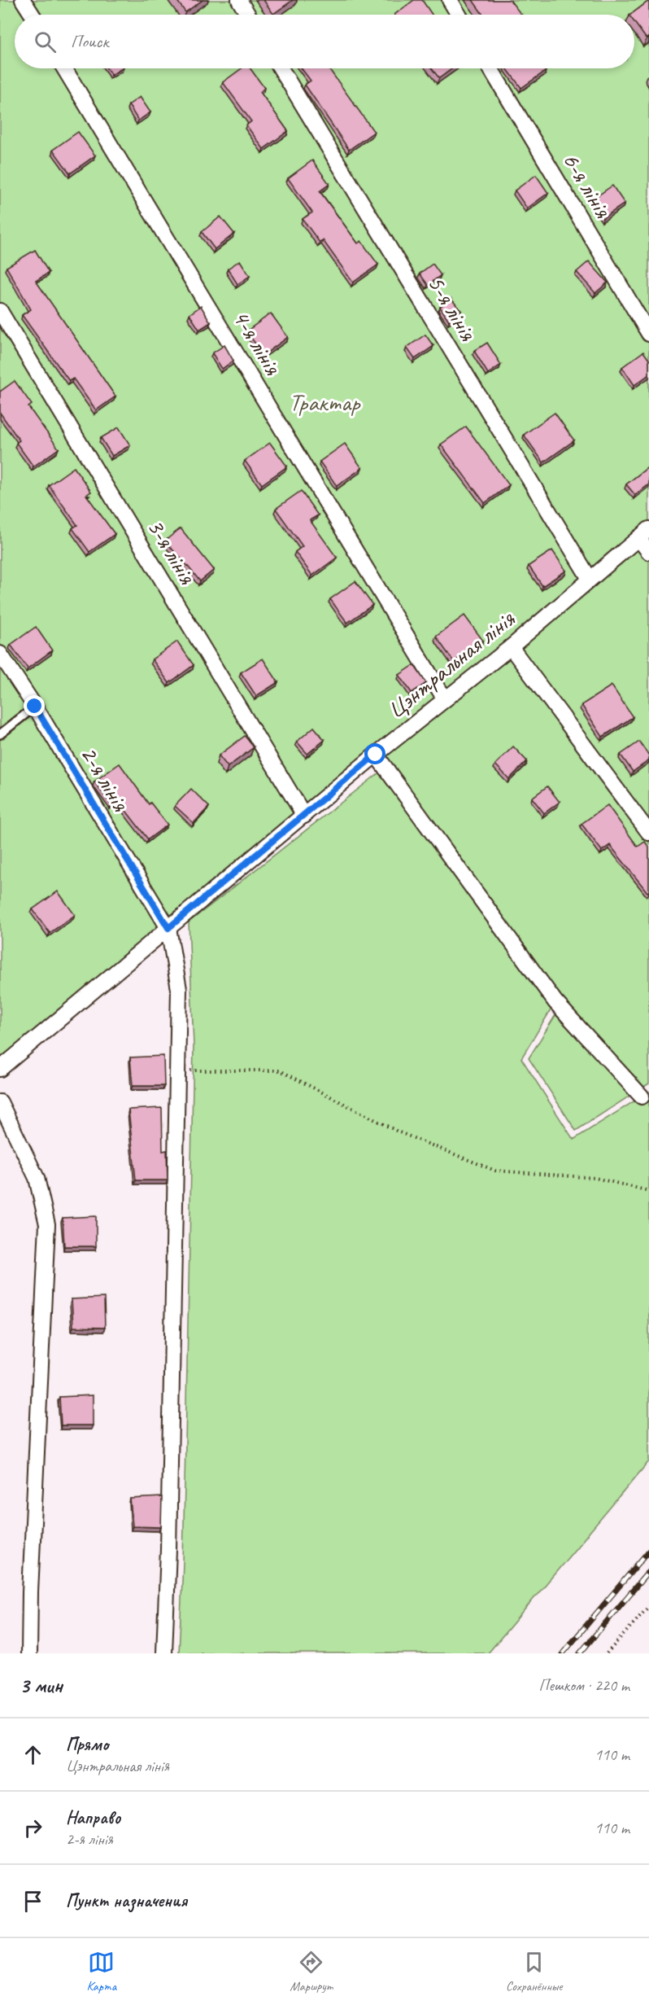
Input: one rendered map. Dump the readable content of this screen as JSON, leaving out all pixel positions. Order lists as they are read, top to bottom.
{
  "streets": {
    "street": [
      "6-я лінія",
      "5-я лінія",
      "4-я лінія",
      "3-я лінія",
      "Цэнтральная лінія",
      "2-я лінія"
    ]
  },
  "crossings": [
    ["5-я лінія", "Цэнтральная лінія"],
    ["4-я лінія", "Цэнтральная лінія"],
    ["3-я лінія", "Цэнтральная лінія"],
    ["Цэнтральная лінія", "2-я лінія"]
  ],
  "parks": ["Трактар"],
  "page": {
    "search": "Поиск",
    "heading": ["3 мин", "Пешком · 220 m"],
    "list": [
      ["Прямо", "Цэнтральная лінія", "110 m"],
      ["Направо", "2-я лінія", "110 m"],
      "Пункт назначения"
    ],
    "nav": ["Карта", "Маршрут", "Сохранённые"]
  }
}
